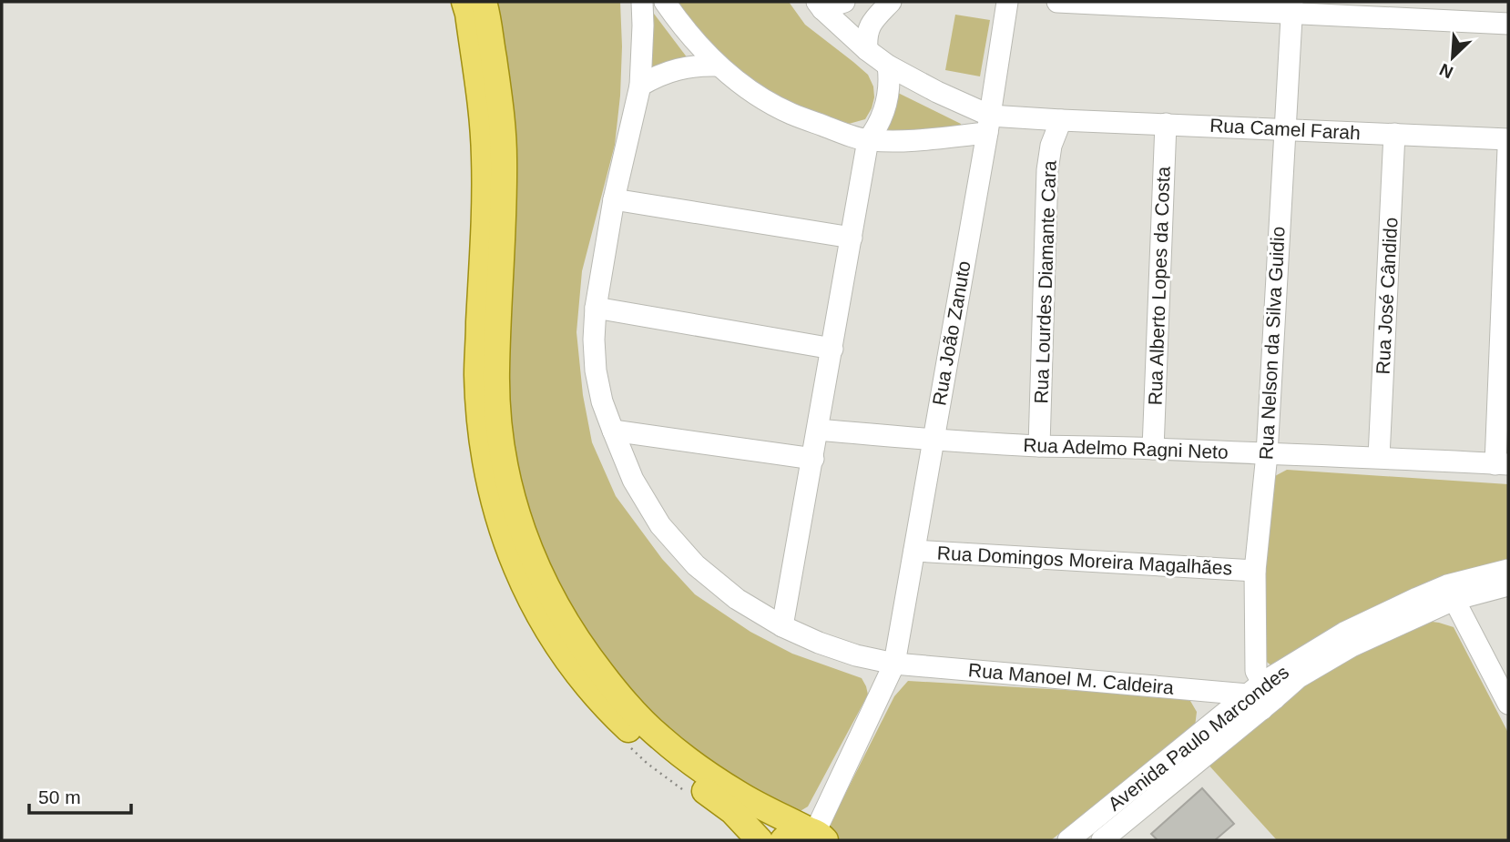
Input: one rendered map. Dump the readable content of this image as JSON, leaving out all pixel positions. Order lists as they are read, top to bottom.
{
  "streets": {
    "street": [
      "Rua Camel Farah",
      "Rua Lourdes Diamante Cara",
      "Rua Alberto Lopes da Costa",
      "Rua José Cândido",
      "Rua João Zanuto",
      "Rua Nelson da Silva Guidio",
      "Rua Adelmo Ragni Neto",
      "Rua Domingos Moreira Magalhães",
      "Rua Manoel M. Caldeira",
      "Avenida Paulo Marcondes"
    ]
  },
  "crossings": [
    ["Rua Camel Farah", "Rua Lourdes Diamante Cara"],
    ["Rua Camel Farah", "Rua Alberto Lopes da Costa"],
    ["Rua Camel Farah", "Rua José Cândido"],
    ["Rua Camel Farah", "Rua João Zanuto"],
    ["Rua Camel Farah", "Rua Nelson da Silva Guidio"],
    ["Rua Lourdes Diamante Cara", "Rua Adelmo Ragni Neto"],
    ["Rua Alberto Lopes da Costa", "Rua Adelmo Ragni Neto"],
    ["Rua José Cândido", "Rua Adelmo Ragni Neto"],
    ["Rua João Zanuto", "Rua Adelmo Ragni Neto"],
    ["Rua João Zanuto", "Rua Domingos Moreira Magalhães"],
    ["Rua João Zanuto", "Rua Manoel M. Caldeira"],
    ["Rua Nelson da Silva Guidio", "Rua Adelmo Ragni Neto"],
    ["Rua Nelson da Silva Guidio", "Rua Domingos Moreira Magalhães"],
    ["Rua Nelson da Silva Guidio", "Rua Manoel M. Caldeira"],
    ["Rua Nelson da Silva Guidio", "Avenida Paulo Marcondes"],
    ["Rua Manoel M. Caldeira", "Avenida Paulo Marcondes"]
  ],
  "scale_bar": "50 m",
  "north": "bottom left"
}
